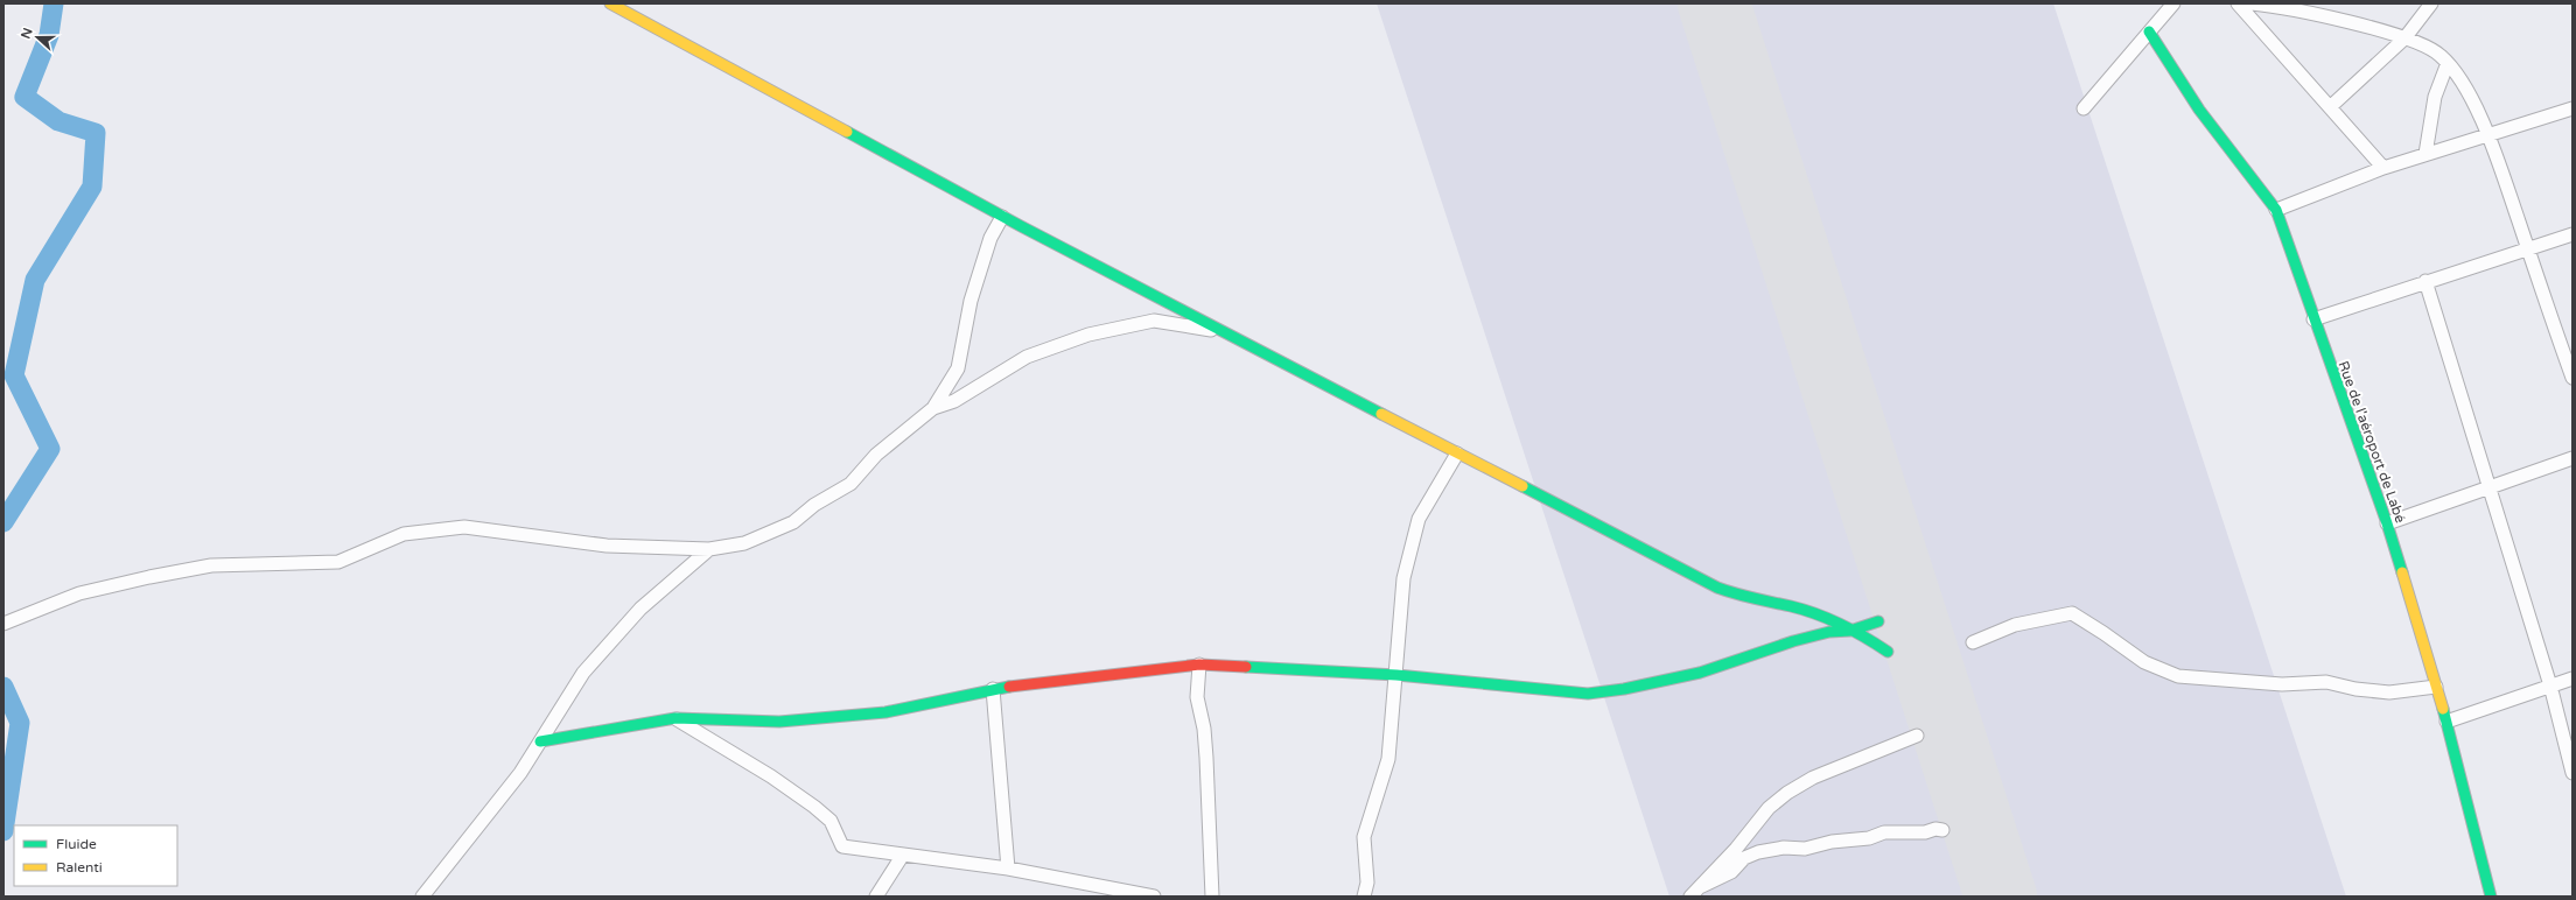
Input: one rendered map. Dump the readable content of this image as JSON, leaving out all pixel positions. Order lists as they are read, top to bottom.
{
  "streets": {
    "street": ["Rue de l'aéroport de Labé"]
  },
  "legend": ["Fluide", "Ralenti"],
  "north": "left"
}
